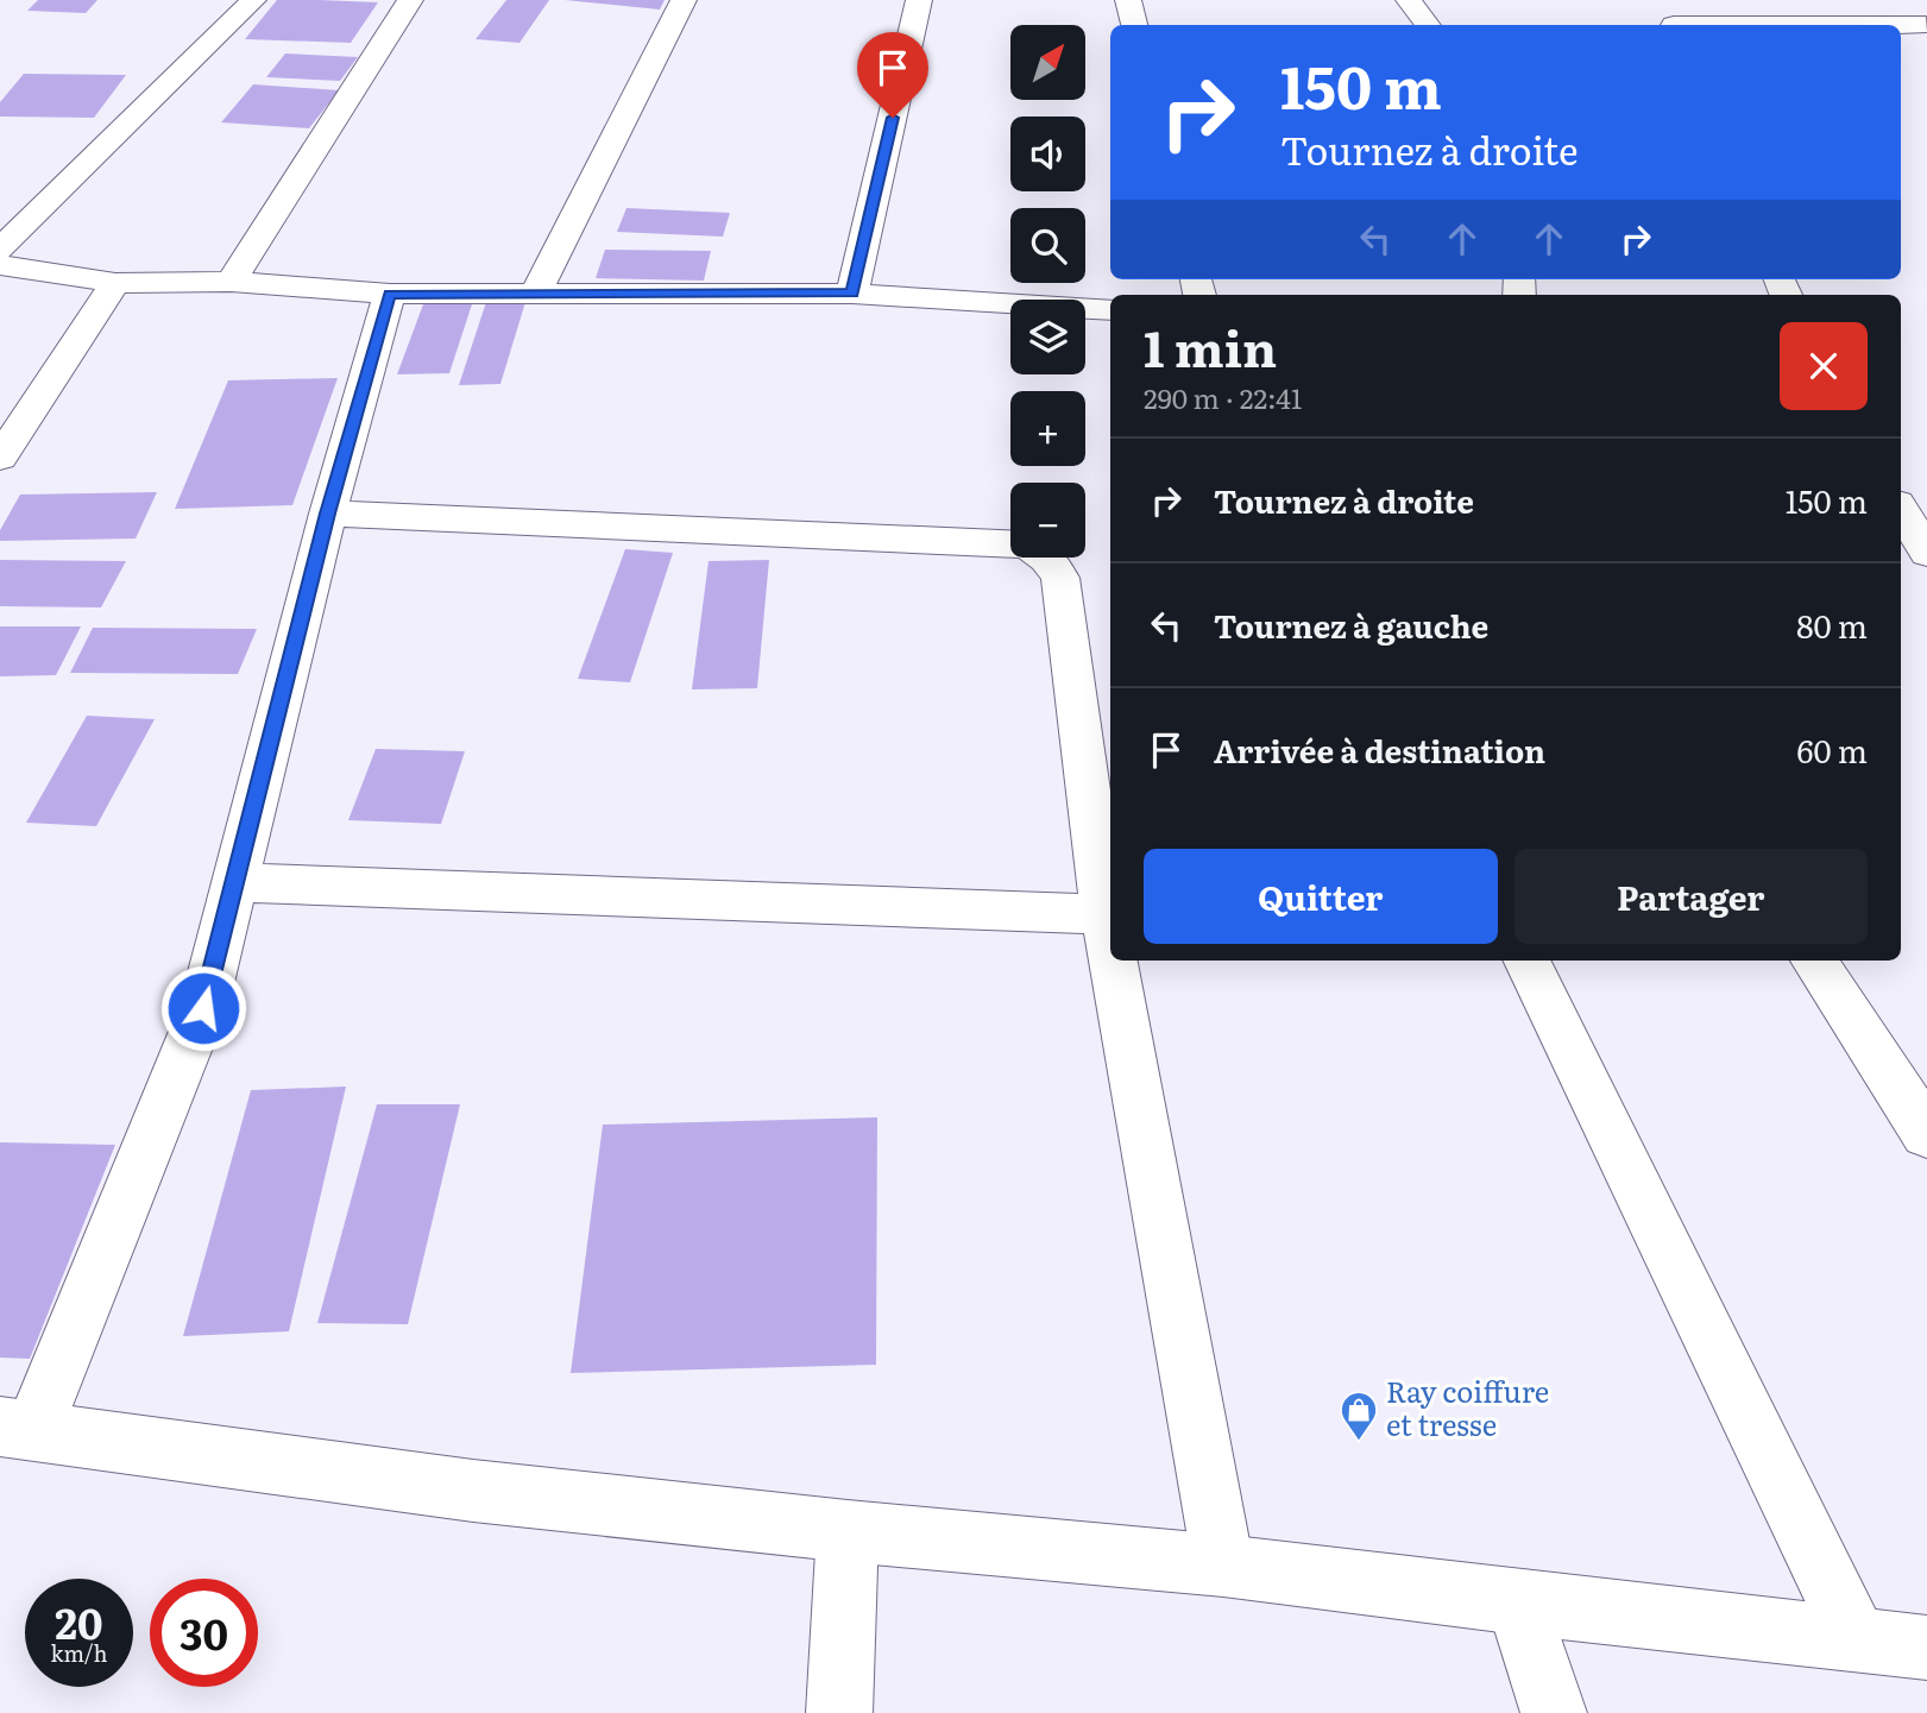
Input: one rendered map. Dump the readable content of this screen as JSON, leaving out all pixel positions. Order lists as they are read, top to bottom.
{
  "places": {
    "shop": ["Ray coiffure et tresse"]
  },
  "north": "top right",
  "page": {
    "map_buttons": ["+", "−"],
    "turn": ["150 m", "Tournez à droite"],
    "heading": ["1 min", "290 m · 22:41"],
    "list": [
      {
        "name": "Tournez à droite",
        "value": "150 m"
      },
      {
        "name": "Tournez à gauche",
        "value": "80 m"
      },
      {
        "name": "Arrivée à destination",
        "value": "60 m"
      }
    ],
    "buttons": ["Quitter", "Partager"],
    "speed": "20 km/h",
    "limit": "30"
  }
}
